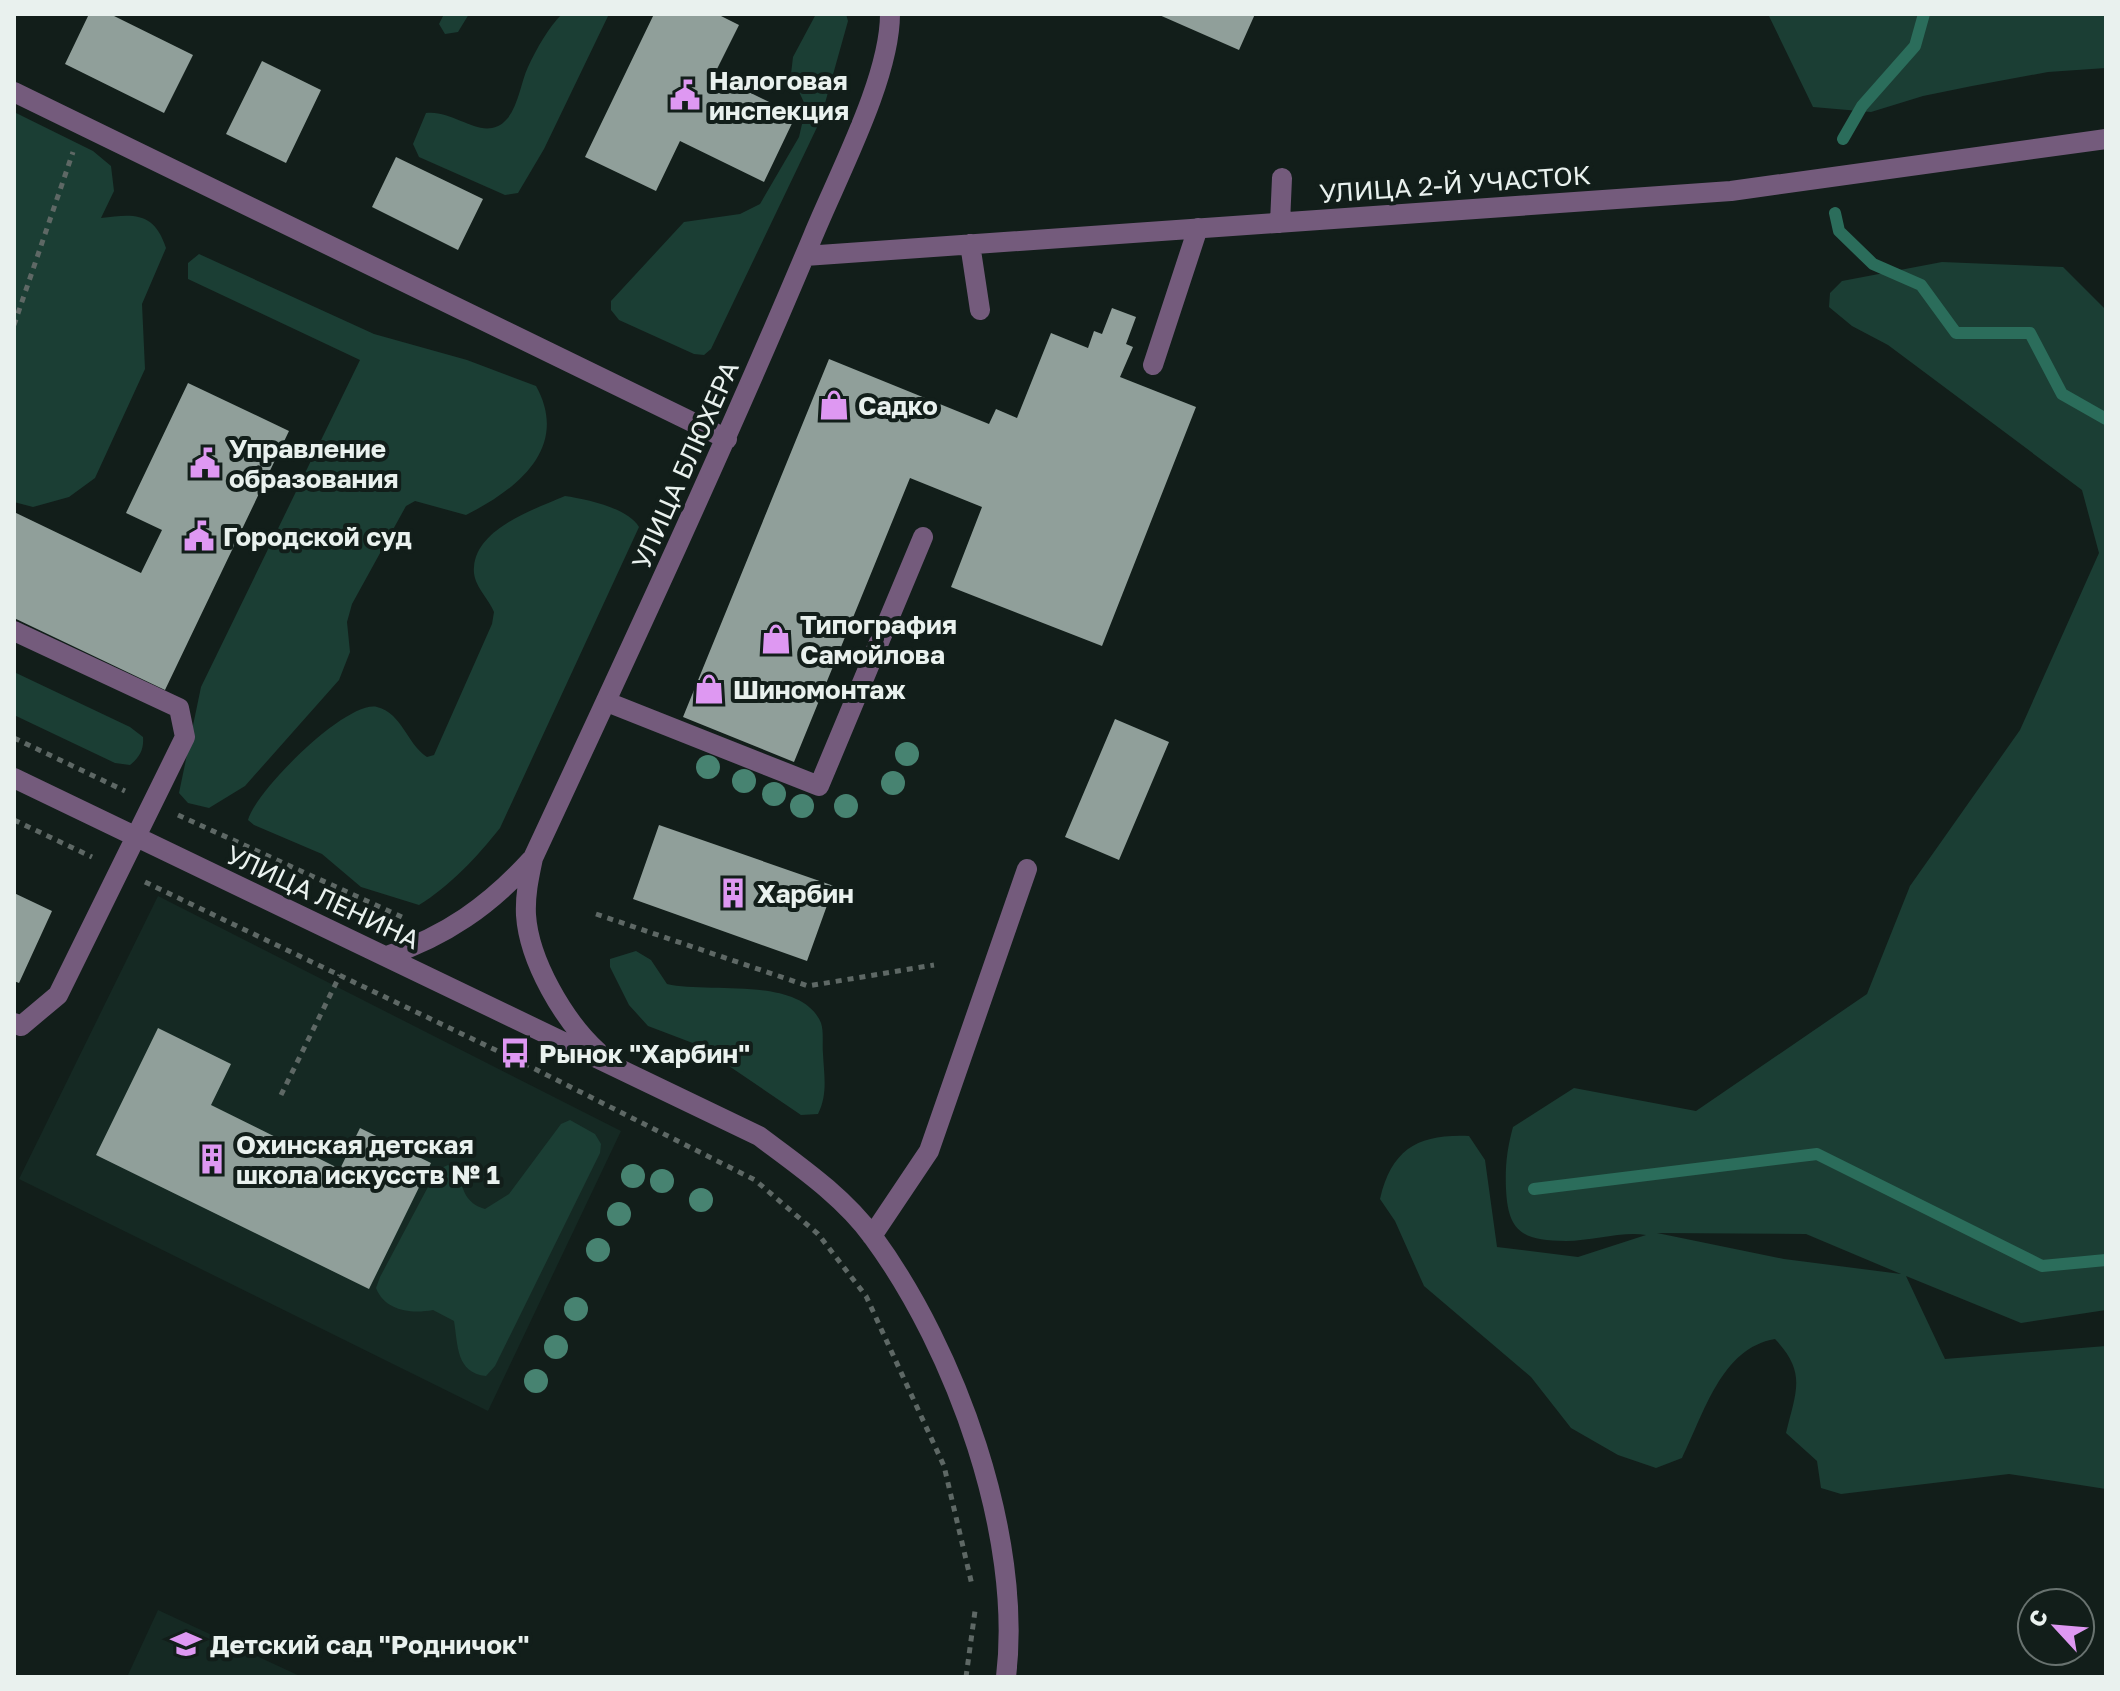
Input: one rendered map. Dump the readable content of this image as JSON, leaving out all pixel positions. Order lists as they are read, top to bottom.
{
  "streets": {
    "street": ["УЛИЦА 2-Й УЧАСТОК", "УЛИЦА БЛЮХЕРА", "УЛИЦА ЛЕНИНА"]
  },
  "crossings": [
    ["УЛИЦА 2-Й УЧАСТОК", "УЛИЦА БЛЮХЕРА"],
    ["УЛИЦА БЛЮХЕРА", "УЛИЦА ЛЕНИНА"]
  ],
  "places": {
    "public building": ["Налоговая инспекция", "Управление образования", "Городской суд"],
    "shop": ["Садко", "Типография Самойлова", "Шиномонтаж"],
    "building": ["Харбин", "Охинская детская школа искусств № 1"],
    "bus stop": ["Рынок \"Харбин\""],
    "school or university": ["Детский сад \"Родничок\""]
  },
  "north": "top left"
}
